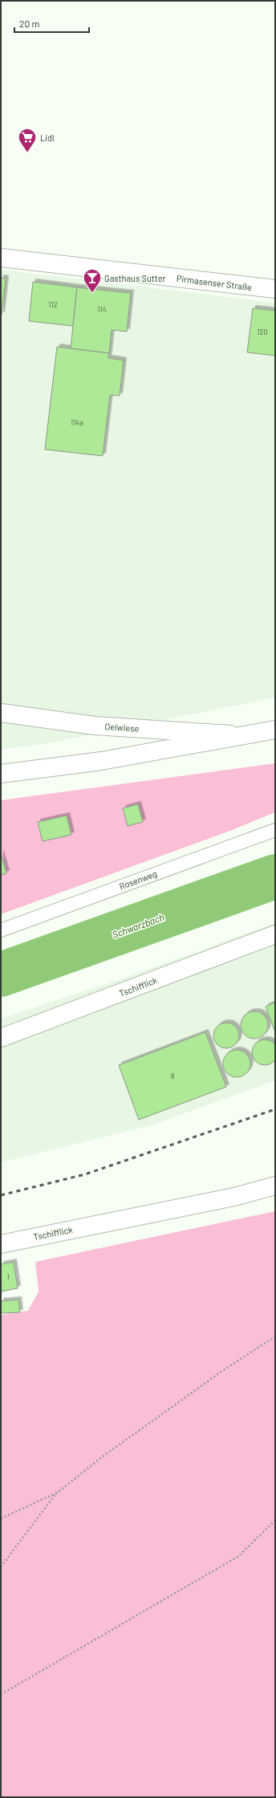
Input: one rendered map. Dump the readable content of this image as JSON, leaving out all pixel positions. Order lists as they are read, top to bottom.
{
  "streets": {
    "street": ["Pirmasenser Straße", "Oelwiese", "Tschifflick"],
    "lane": ["Rosenweg"]
  },
  "water": ["Schwarzbach"],
  "places": {
    "supermarket": ["Lidl"],
    "bar": ["Gasthaus Sutter"]
  },
  "house_numbers": [
    "112",
    "114",
    "120",
    "114a",
    "8",
    "1"
  ],
  "scale_bar": "20 m"
}
